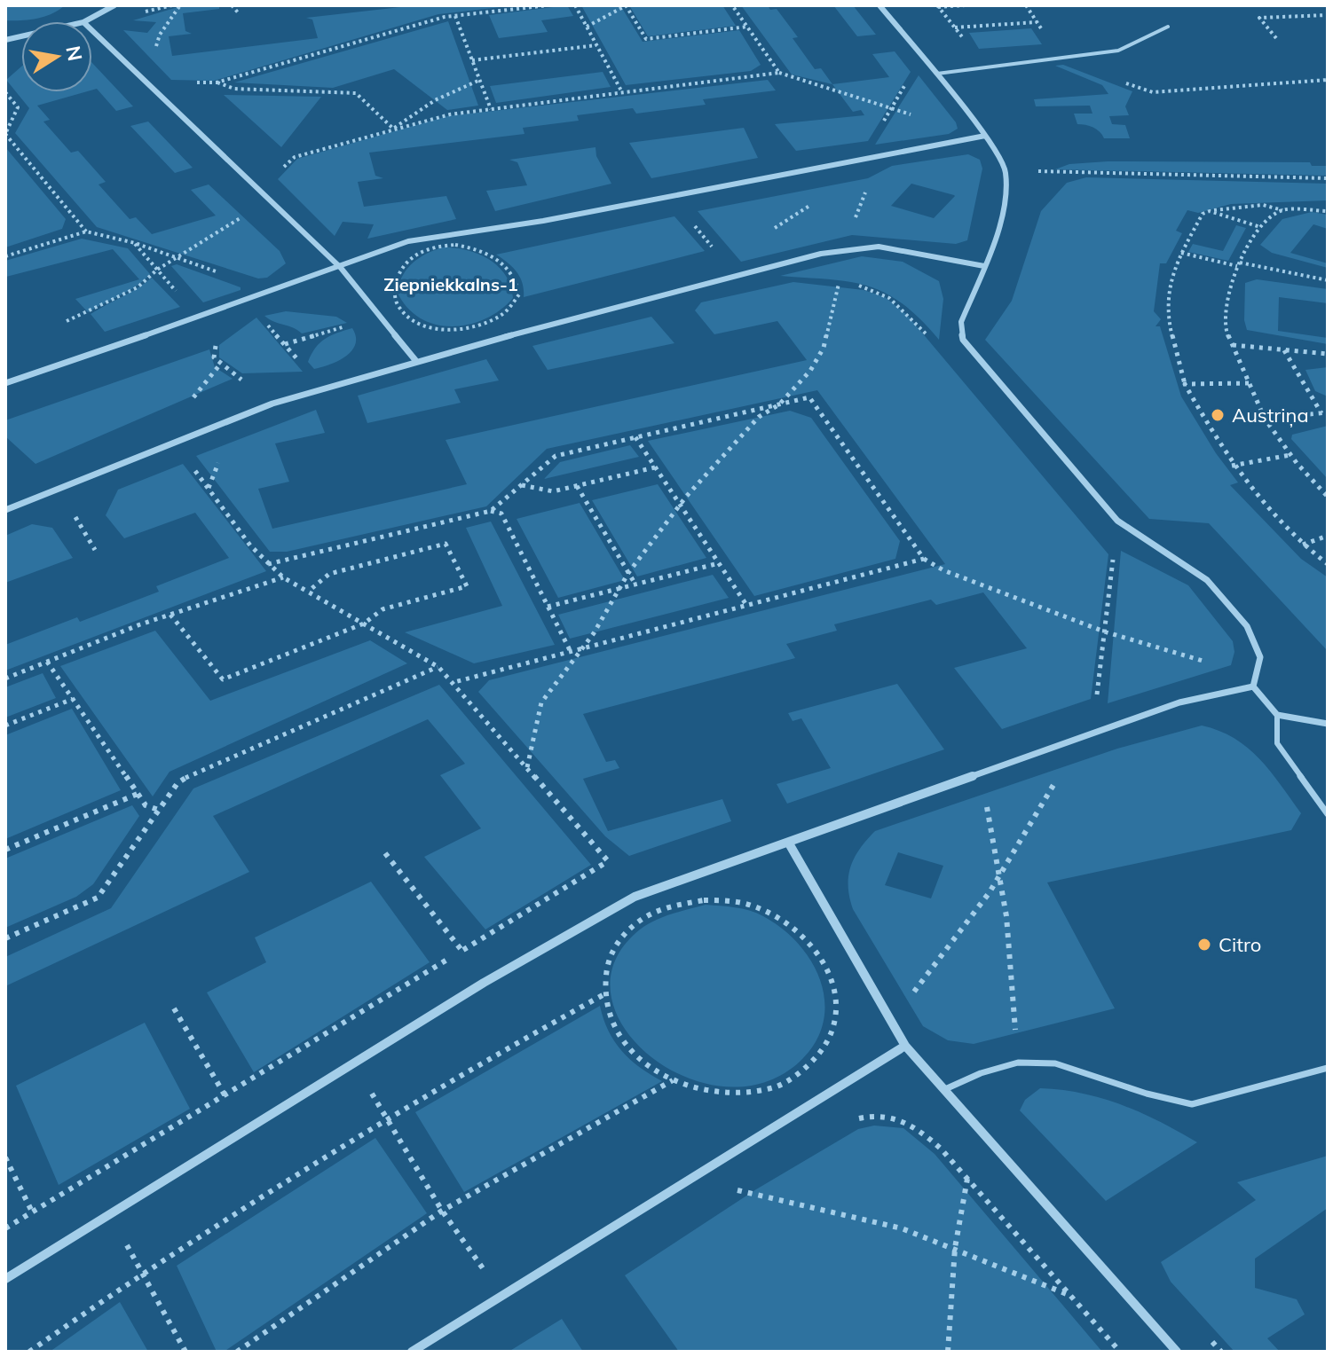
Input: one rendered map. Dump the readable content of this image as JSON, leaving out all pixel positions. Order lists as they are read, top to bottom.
{
  "districts": ["Ziepniekkalns-1"],
  "places": ["Austriņa", "Citro"],
  "north": "right"
}
